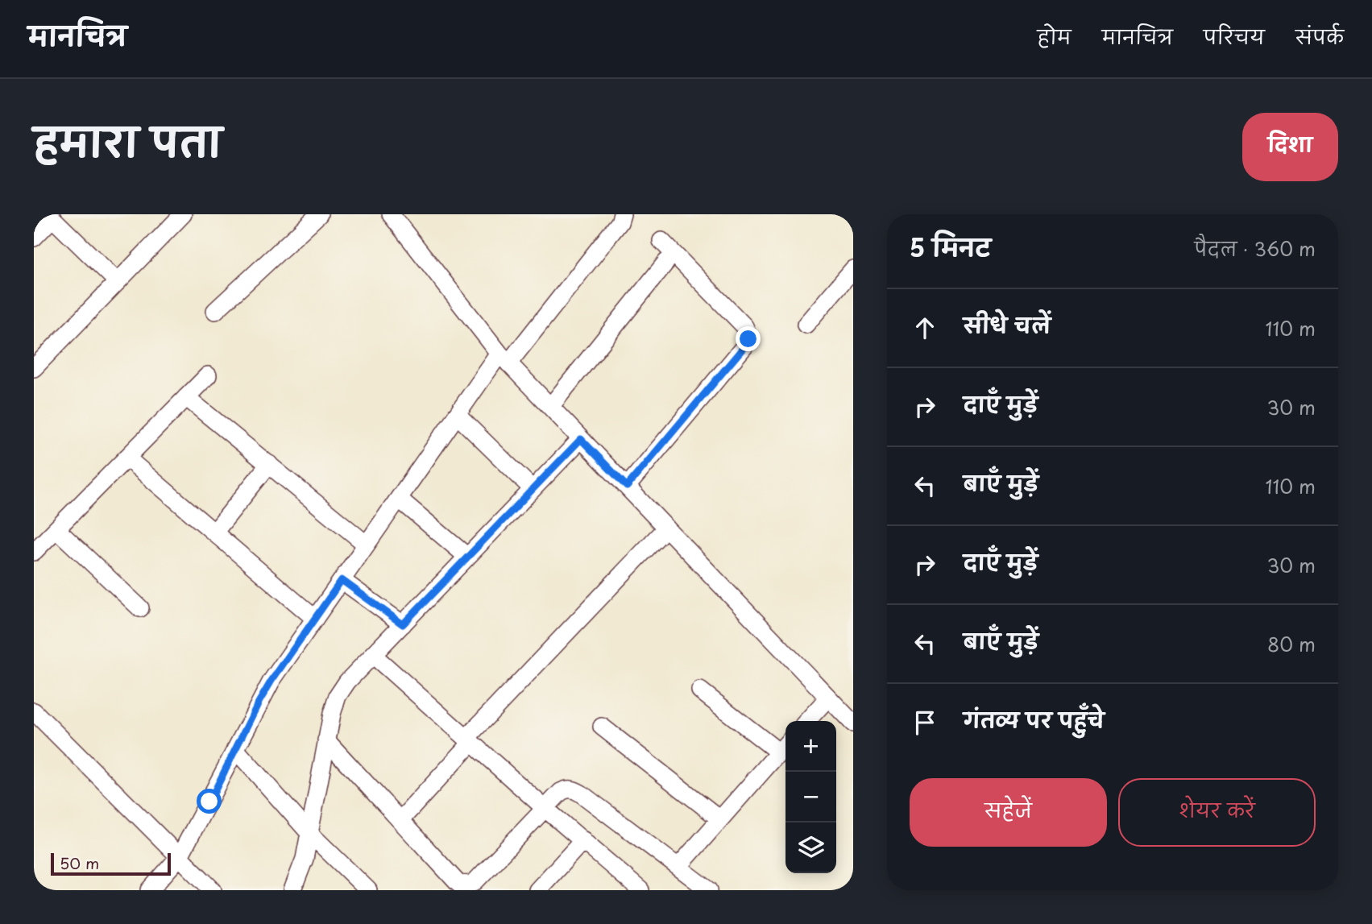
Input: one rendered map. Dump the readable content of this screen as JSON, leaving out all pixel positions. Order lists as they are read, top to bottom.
{
  "scale_bar": "50 m",
  "page": {
    "header": "मानचित्र",
    "nav": [
      "होम",
      "मानचित्र",
      "परिचय",
      "संपर्क"
    ],
    "title": "हमारा पता",
    "buttons": [
      "दिशा",
      ["सहेजें", "शेयर करें"]
    ],
    "heading": ["5 मिनट", "पैदल · 360 m"],
    "list": [
      ["सीधे चलें", "110 m"],
      ["दाएँ मुड़ें", "30 m"],
      ["बाएँ मुड़ें", "110 m"],
      ["दाएँ मुड़ें", "30 m"],
      ["बाएँ मुड़ें", "80 m"],
      "गंतव्य पर पहुँचे"
    ],
    "map_buttons": ["+", "−"],
    "scale": "50 m"
  }
}
